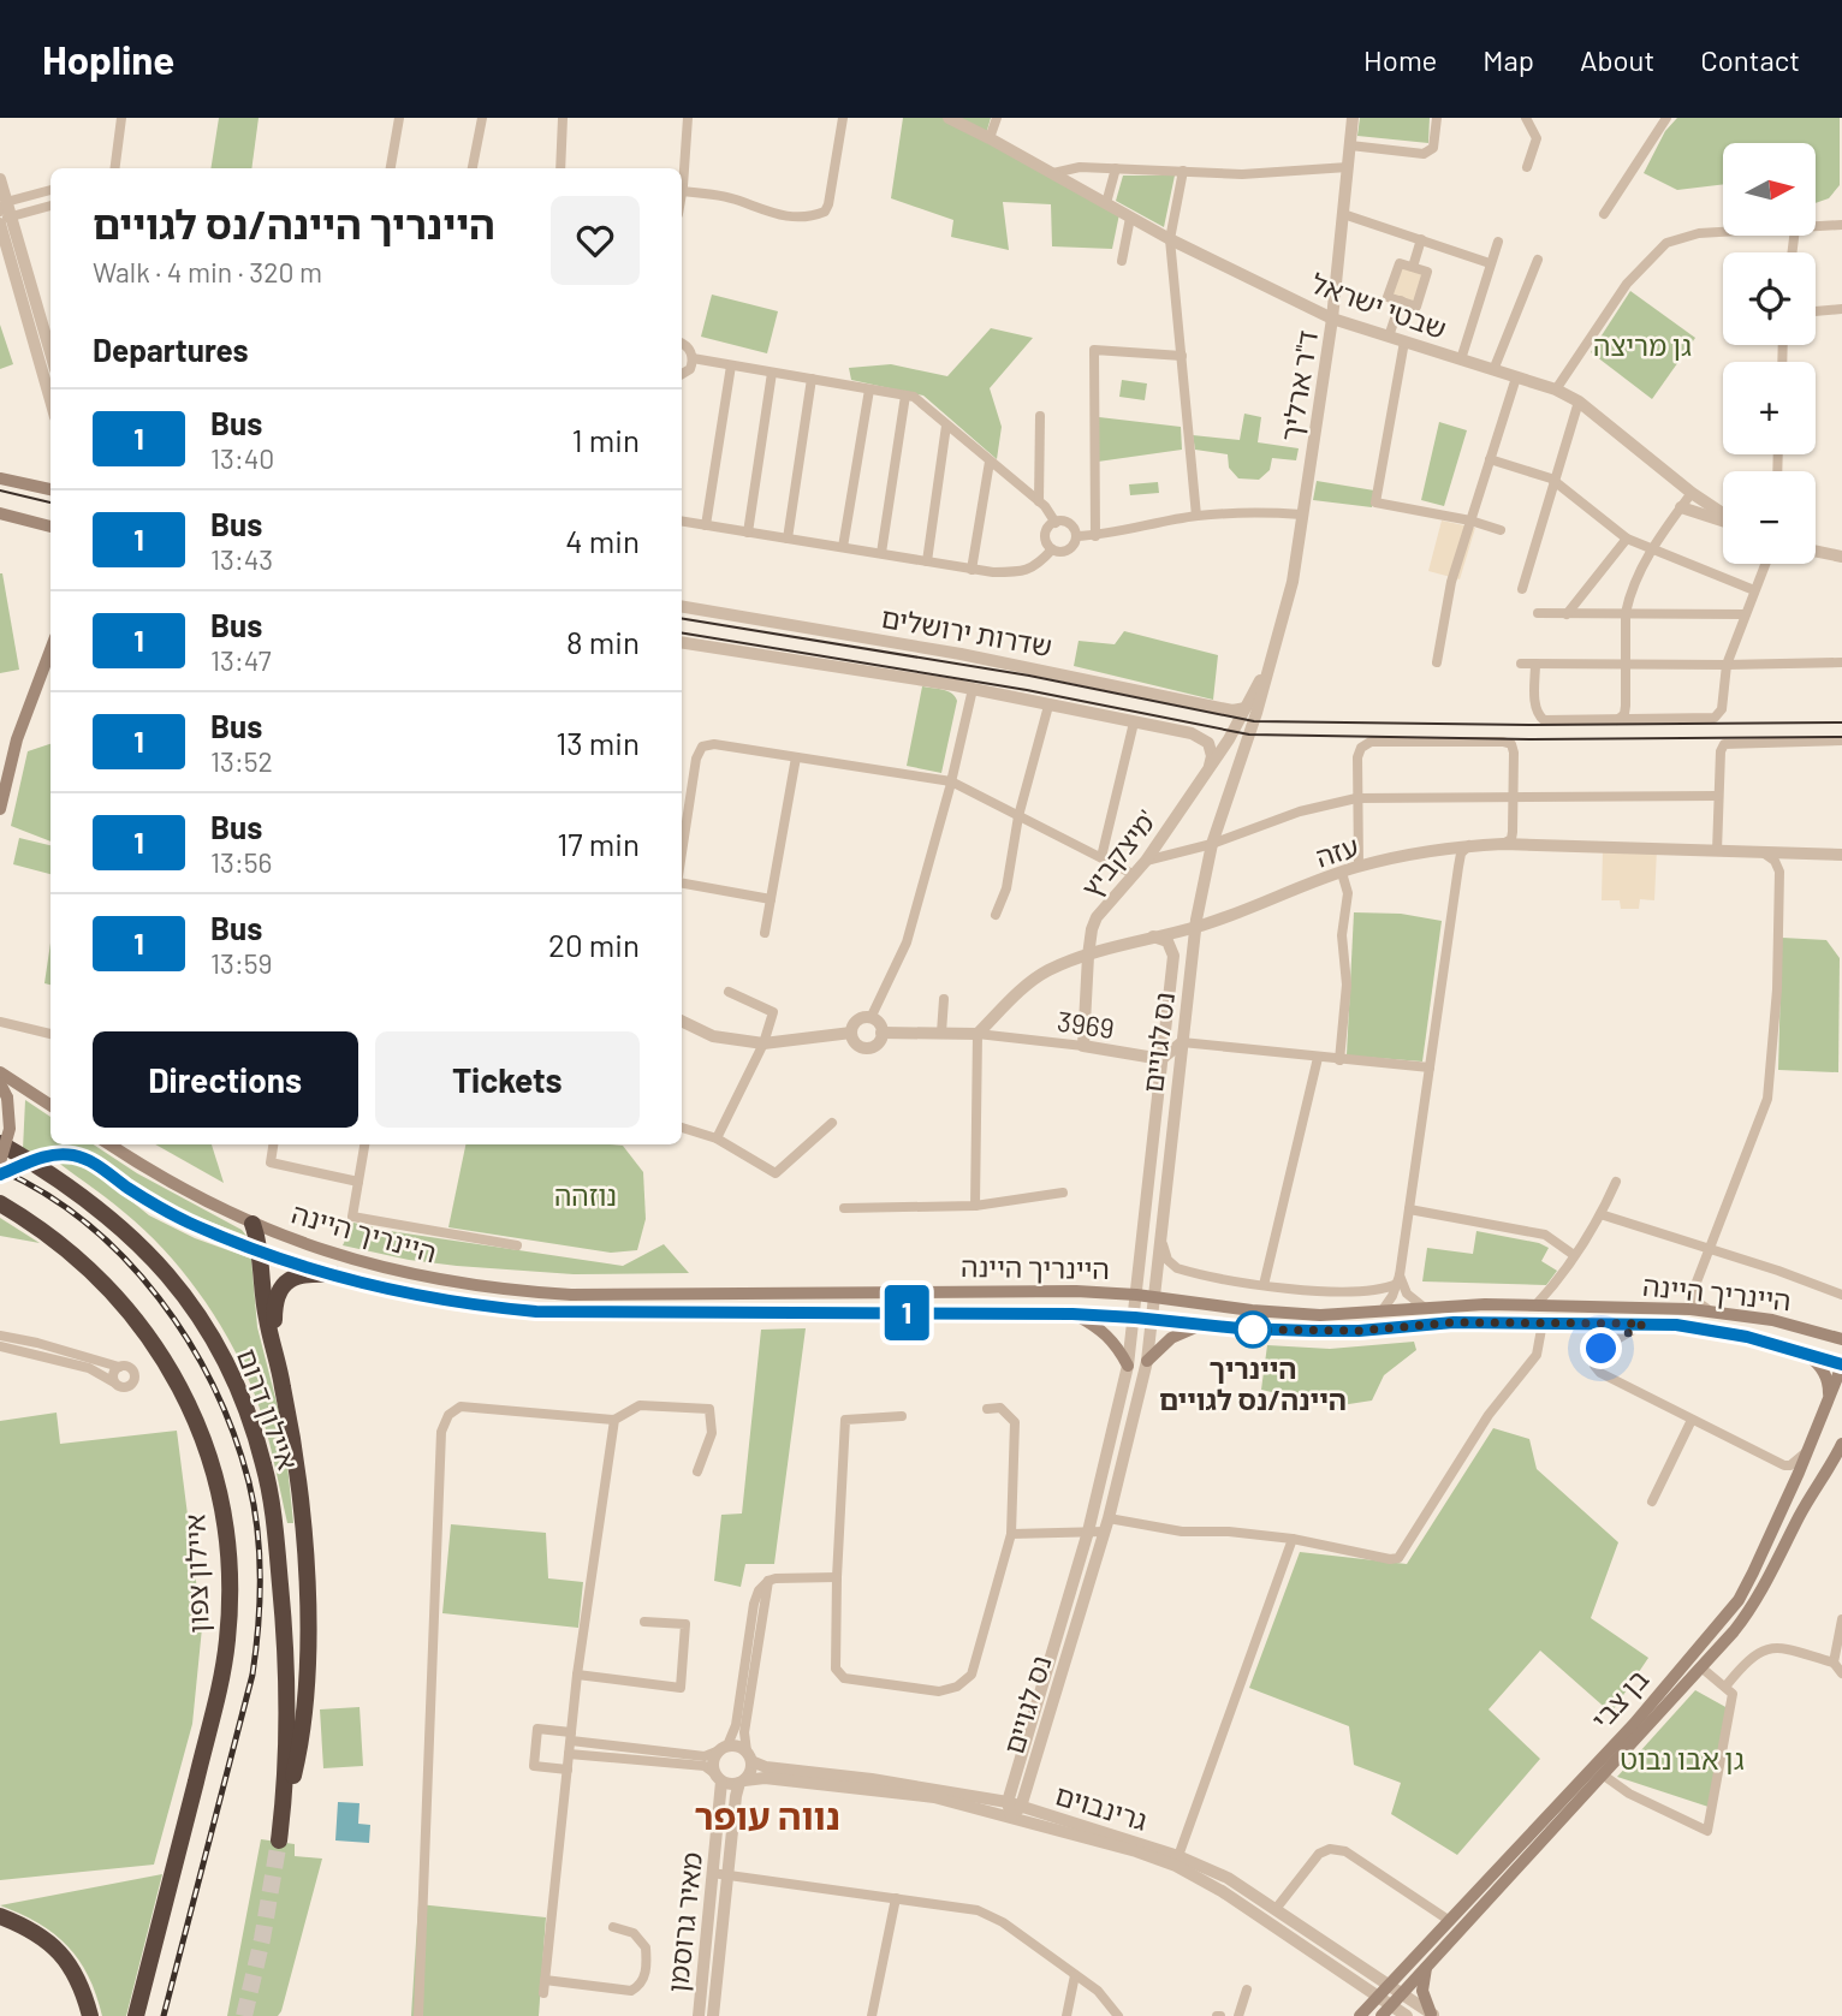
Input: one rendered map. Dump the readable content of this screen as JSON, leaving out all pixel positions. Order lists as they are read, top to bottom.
{
  "streets": {
    "highway": ["איילון דרום", "איילון צפון"],
    "main road": ["היינריך היינה", "בן צבי"],
    "street": [
      "שבטי ישראל",
      "ד\"ר ארליך",
      "שדרות ירושלים",
      "עזה",
      "מיצקביץ'",
      "3969",
      "נס לגויים",
      "גרינבוים",
      "מאיר גרוסמן"
    ]
  },
  "crossings": [
    ["שבטי ישראל", "ד\"ר ארליך"],
    ["ד\"ר ארליך", "שדרות ירושלים"],
    ["ד\"ר ארליך", "מיצקביץ'"],
    ["ד\"ר ארליך", "נס לגויים"],
    ["שדרות ירושלים", "מיצקביץ'"],
    ["שדרות ירושלים", "נס לגויים"],
    ["עזה", "מיצקביץ'"],
    ["עזה", "3969"],
    ["עזה", "נס לגויים"],
    ["מיצקביץ'", "3969"],
    ["מיצקביץ'", "נס לגויים"],
    ["3969", "נס לגויים"],
    ["נס לגויים", "היינריך היינה"],
    ["נס לגויים", "גרינבוים"],
    ["היינריך היינה", "בן צבי"],
    ["בן צבי", "גרינבוים"],
    ["גרינבוים", "מאיר גרוסמן"]
  ],
  "districts": ["נווה עופר"],
  "parks": ["גן מריצה", "נוזהה", "גן אבו נבוט"],
  "places": ["היינריך היינה/נס לגויים"],
  "lines": ["bus line 1"],
  "north": "right",
  "page": {
    "header": "Hopline",
    "nav": [
      "Home",
      "Map",
      "About",
      "Contact"
    ],
    "on_map": "1",
    "map_buttons": ["+", "−"],
    "heading": [
      ["היינריך היינה/נס לגויים", "Walk · 4 min · 320 m"],
      "Departures"
    ],
    "list": [
      {
        "mark": "1",
        "name": "Bus",
        "note": "13:40",
        "value": "1 min"
      },
      {
        "mark": "1",
        "name": "Bus",
        "note": "13:43",
        "value": "4 min"
      },
      {
        "mark": "1",
        "name": "Bus",
        "note": "13:47",
        "value": "8 min"
      },
      {
        "mark": "1",
        "name": "Bus",
        "note": "13:52",
        "value": "13 min"
      },
      {
        "mark": "1",
        "name": "Bus",
        "note": "13:56",
        "value": "17 min"
      },
      {
        "mark": "1",
        "name": "Bus",
        "note": "13:59",
        "value": "20 min"
      }
    ],
    "buttons": ["Directions", "Tickets"]
  }
}
